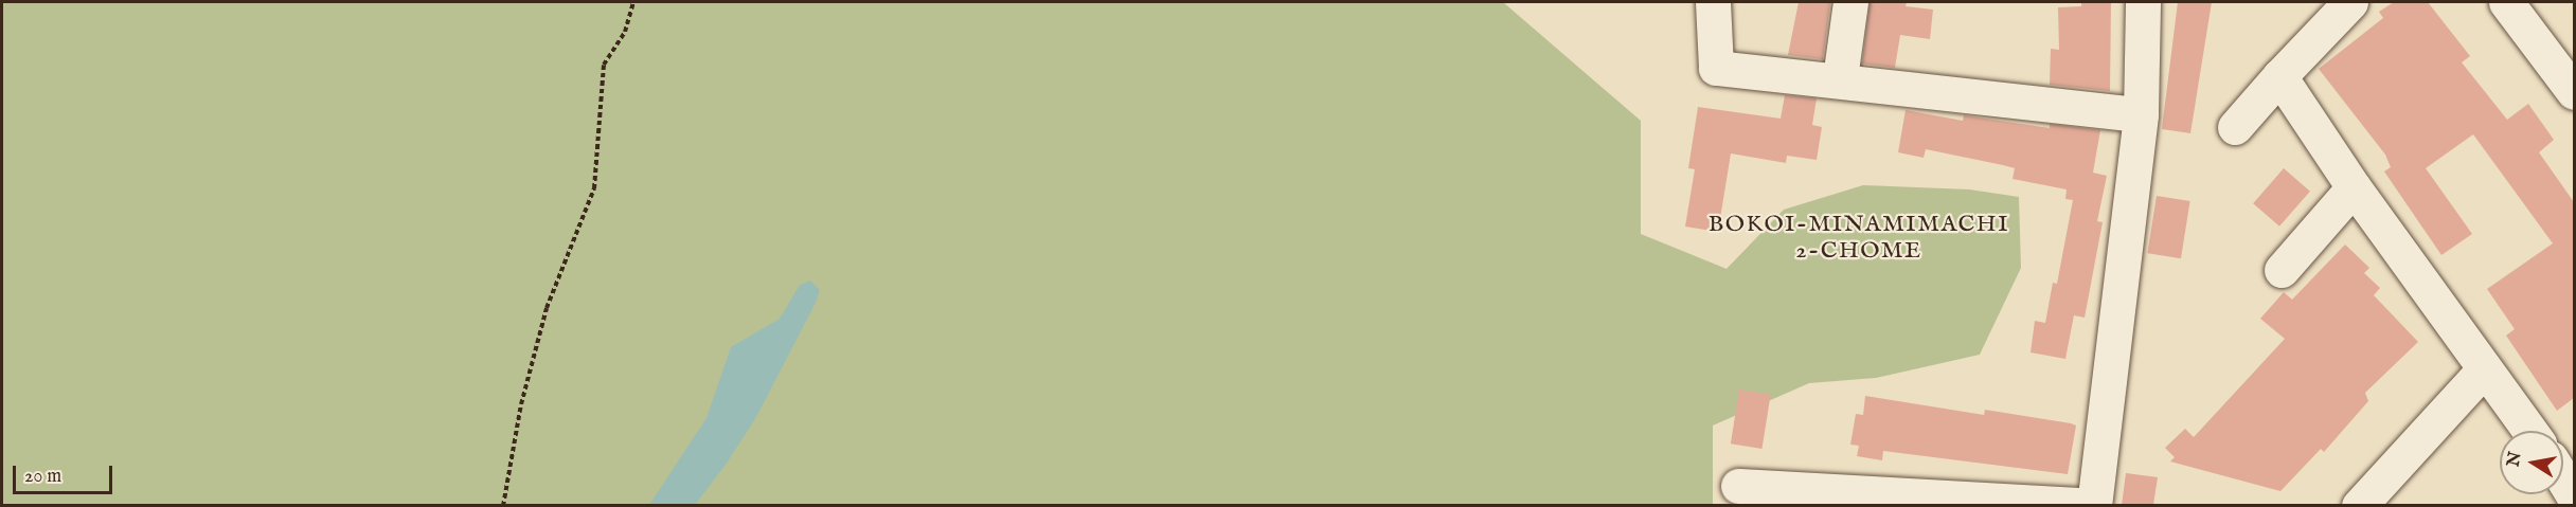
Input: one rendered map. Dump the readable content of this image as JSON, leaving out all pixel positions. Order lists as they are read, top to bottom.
{
  "districts": ["BOKOI-MINAMIMACHI 2-CHOME"],
  "scale_bar": "20 m",
  "north": "left"
}
